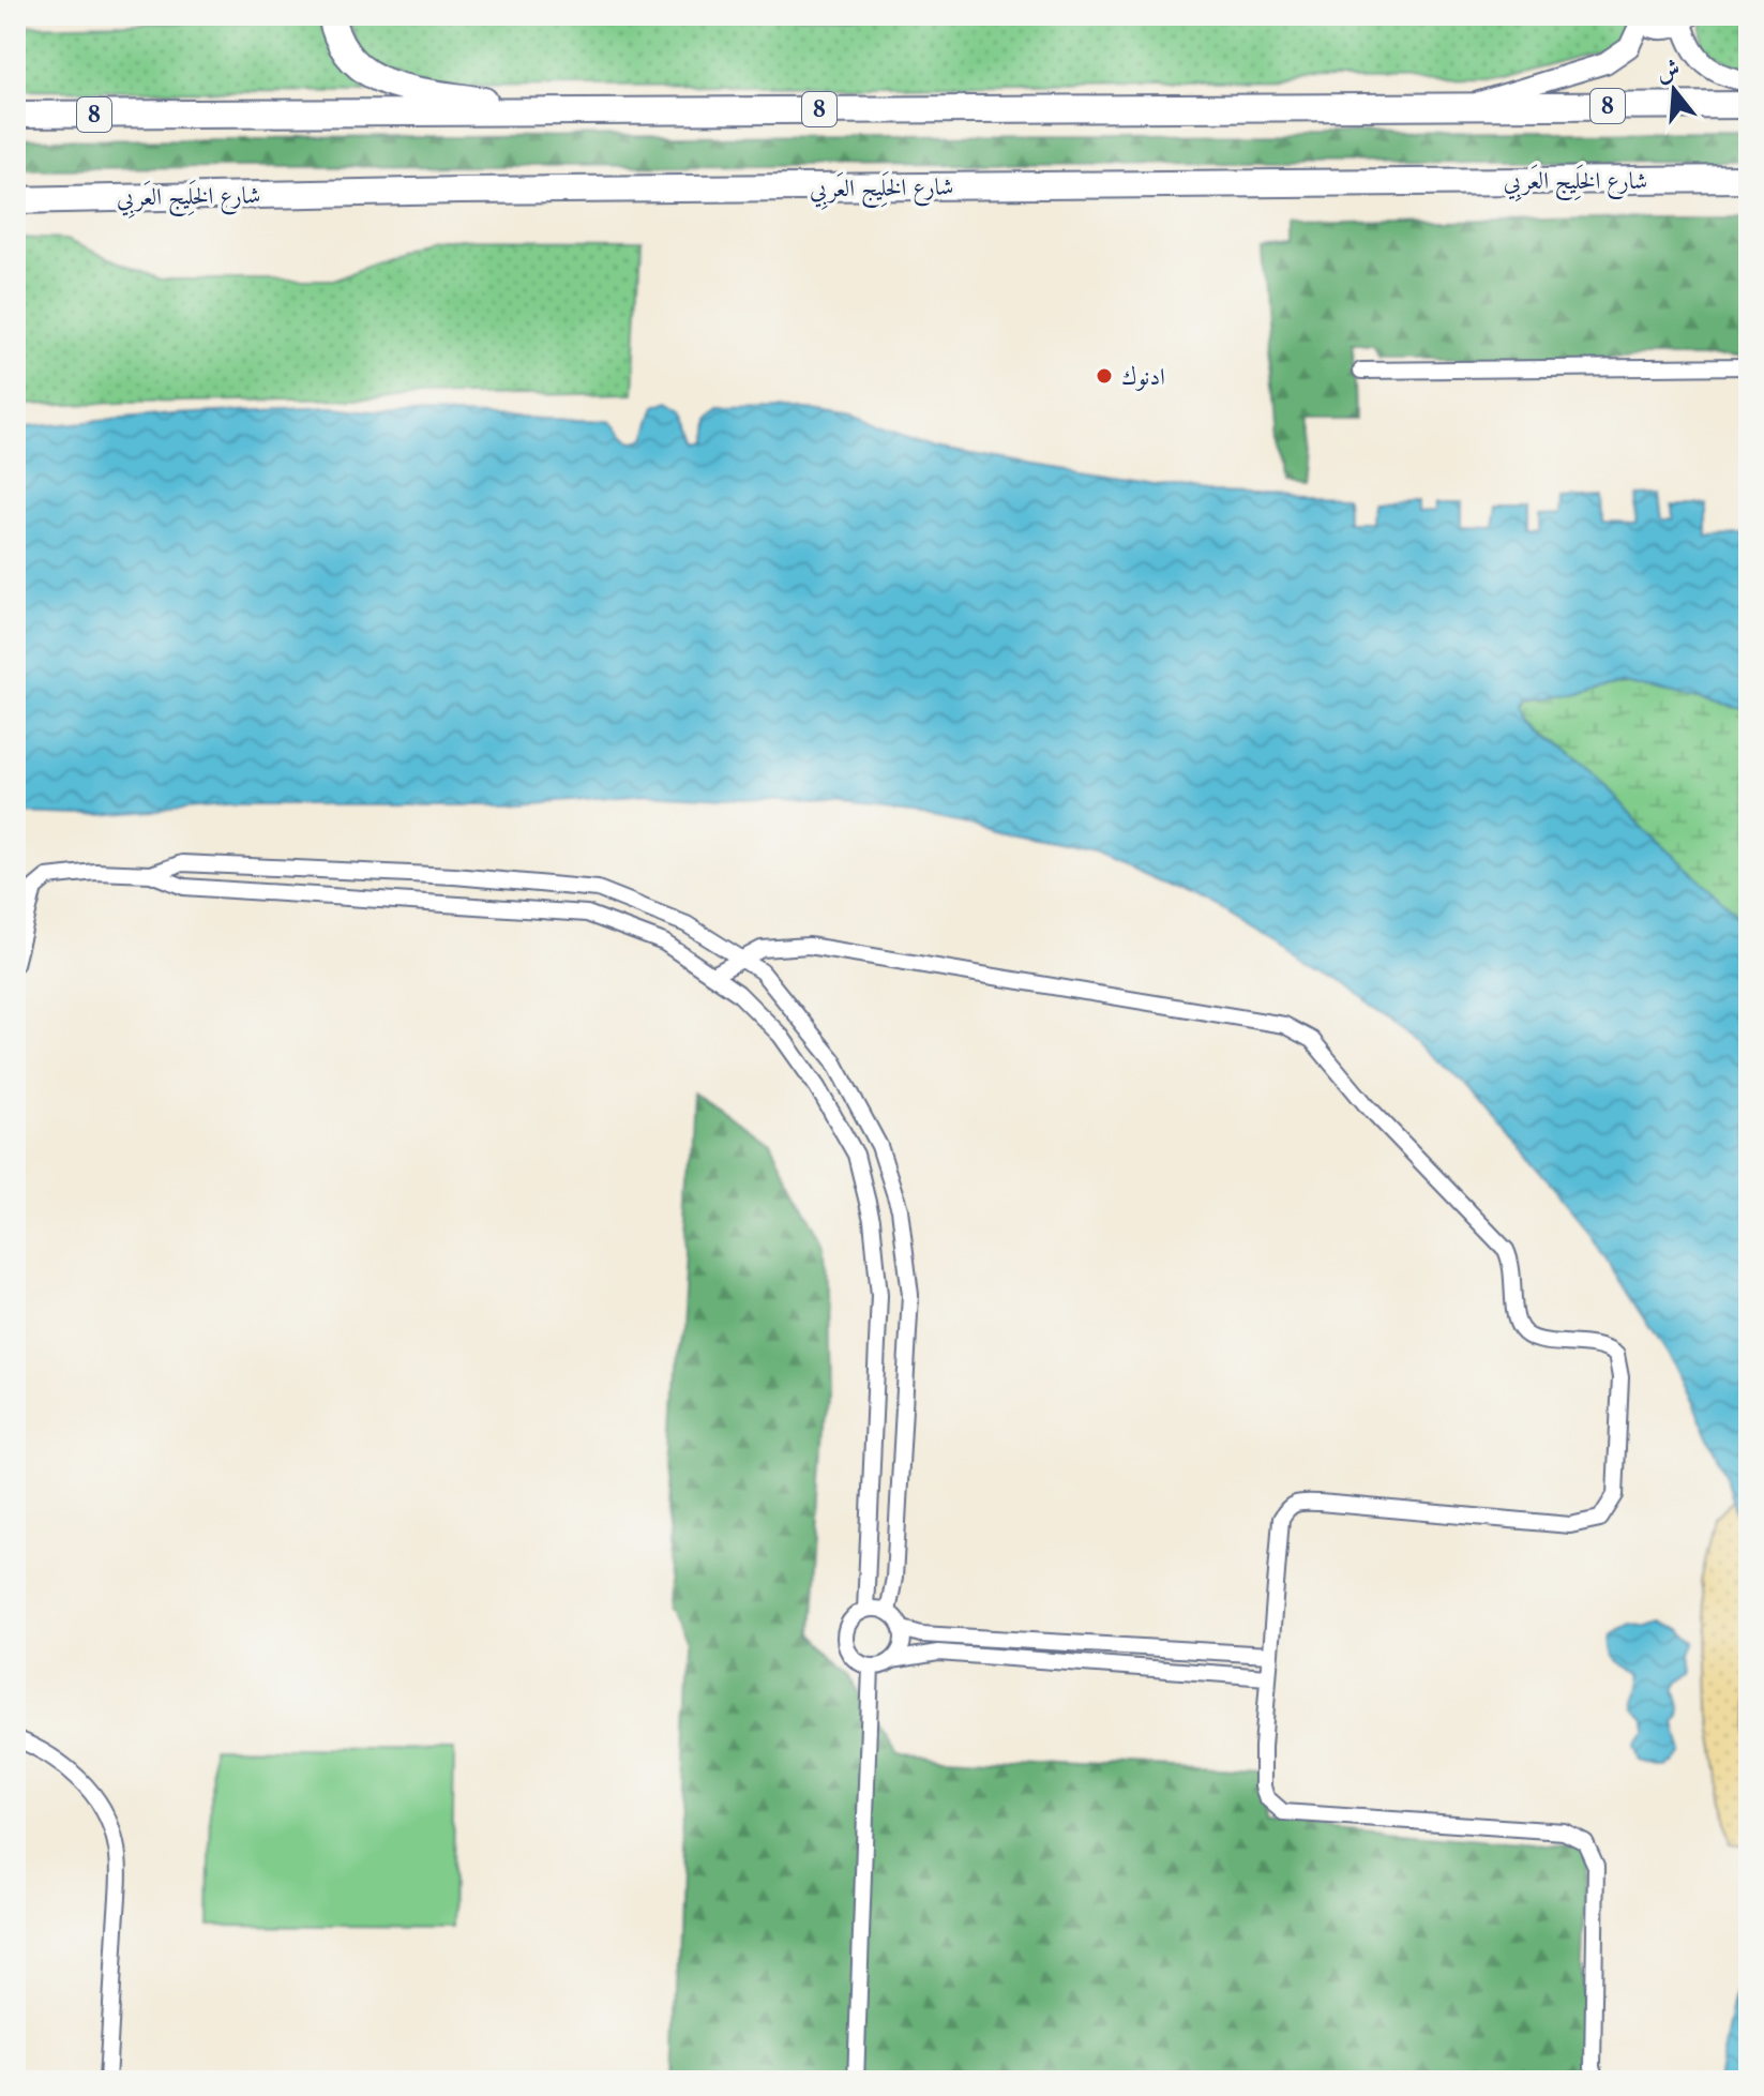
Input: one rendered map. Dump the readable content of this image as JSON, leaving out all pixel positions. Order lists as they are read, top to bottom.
{
  "streets": {
    "highway": ["8", "شارع الخَلِيج العَربِي"]
  },
  "places": ["ادنوك"],
  "north": "top"
}
